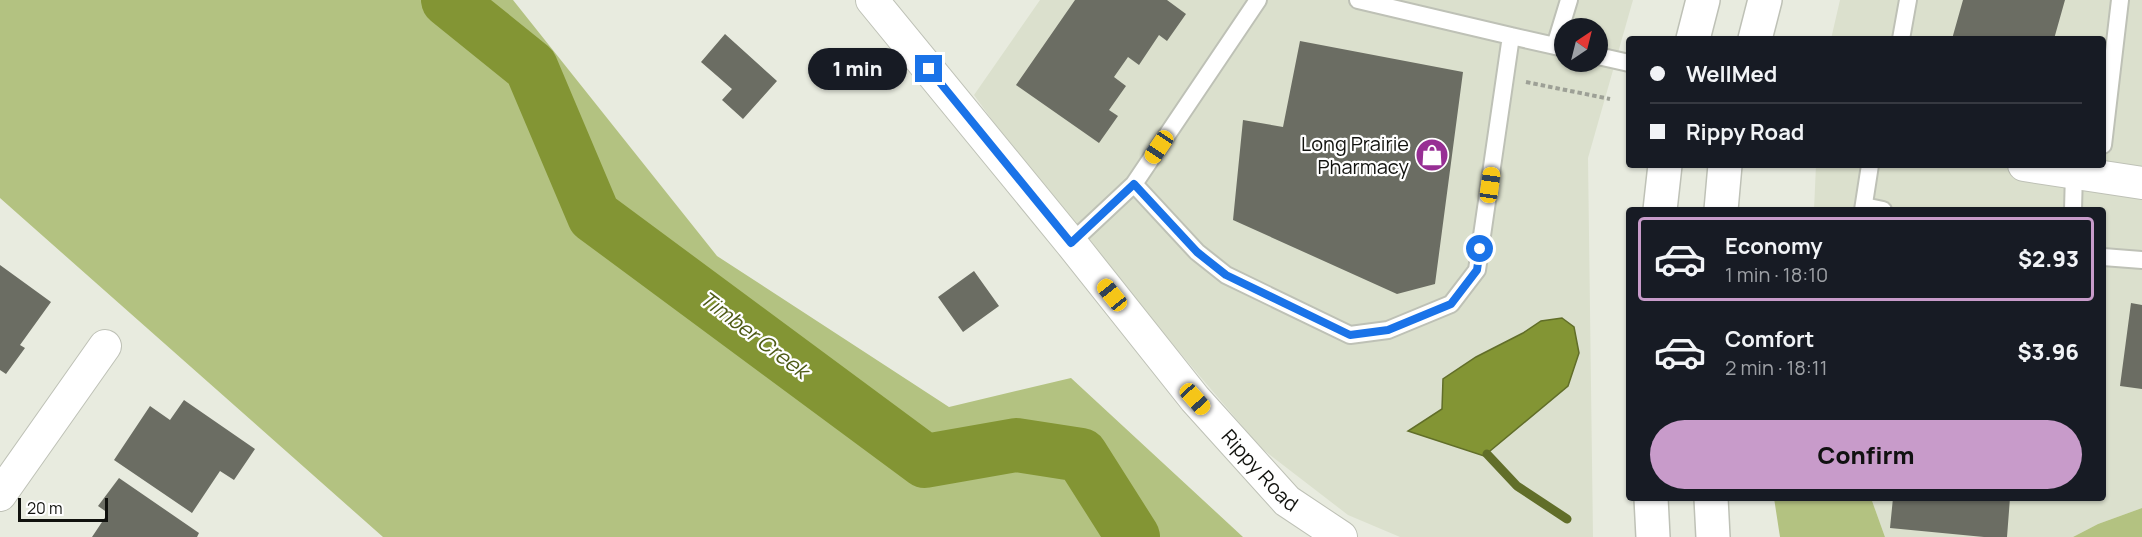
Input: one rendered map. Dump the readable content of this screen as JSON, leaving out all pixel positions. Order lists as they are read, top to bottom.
{
  "streets": {
    "street": ["Rippy Road"]
  },
  "water": ["Timber Creek"],
  "places": {
    "shop": ["Long Prairie Pharmacy"]
  },
  "scale_bar": "20 m",
  "north": "top right",
  "page": {
    "banner": ["WellMed", "Rippy Road"],
    "bubble": "1 min",
    "list": [
      {
        "name": "Economy",
        "note": "1 min · 18:10",
        "value": "$2.93"
      },
      {
        "name": "Comfort",
        "note": "2 min · 18:11",
        "value": "$3.96"
      }
    ],
    "buttons": "Confirm",
    "scale": "20 m"
  }
}
